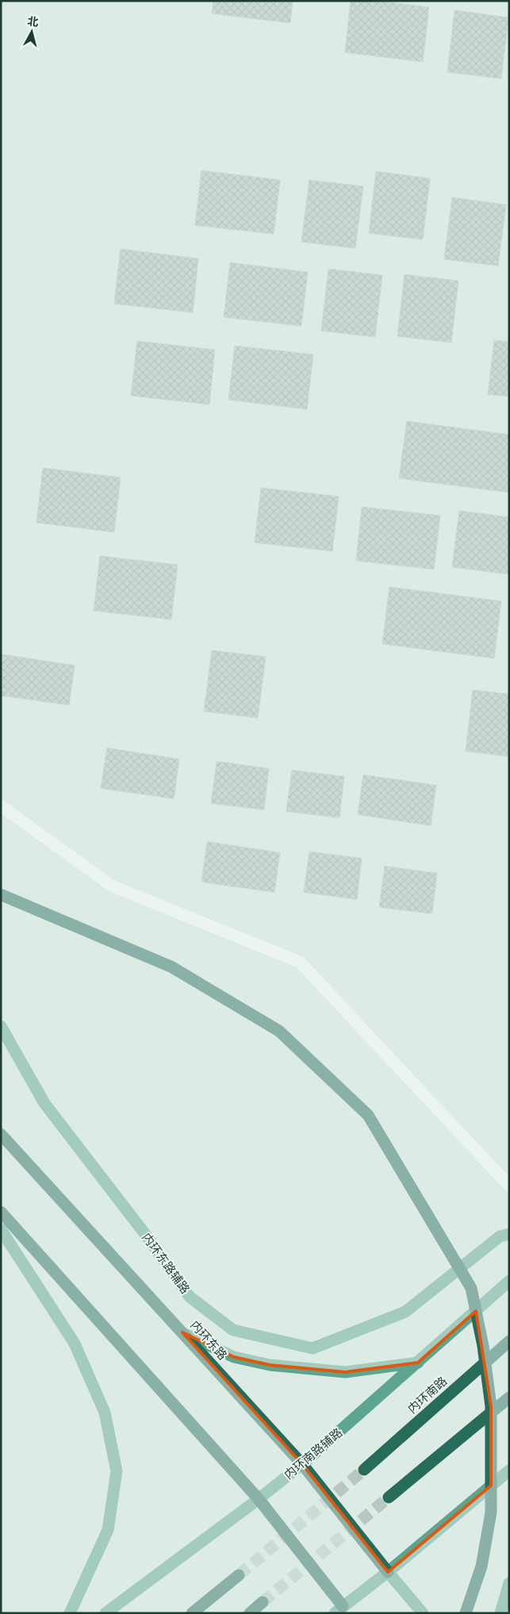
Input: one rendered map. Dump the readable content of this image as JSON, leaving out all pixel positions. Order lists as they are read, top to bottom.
{
  "streets": {
    "highway": ["内环东路", "内环南路"],
    "main road": ["内环东路辅路", "内环南路辅路"]
  },
  "crossings": [
    ["内环东路", "内环南路辅路"]
  ],
  "north": "top"
}
